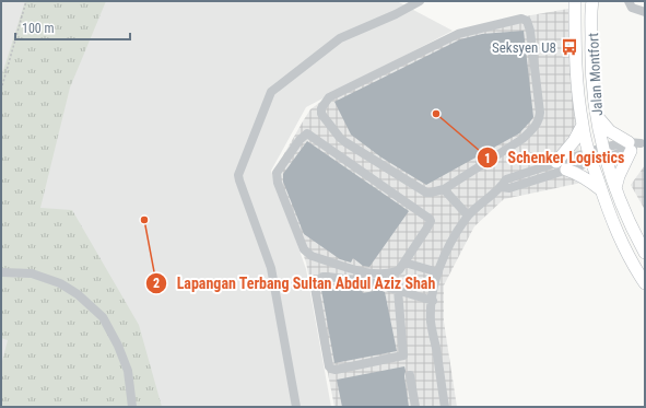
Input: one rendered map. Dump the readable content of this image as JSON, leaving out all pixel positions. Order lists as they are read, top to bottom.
{
  "streets": {
    "main road": ["Jalan Montfort"]
  },
  "places": {
    "bus stop": ["Seksyen U8"],
    "other": ["Schenker Logistics", "Lapangan Terbang Sultan Abdul Aziz Shah"]
  },
  "scale_bar": "100 m"
}
